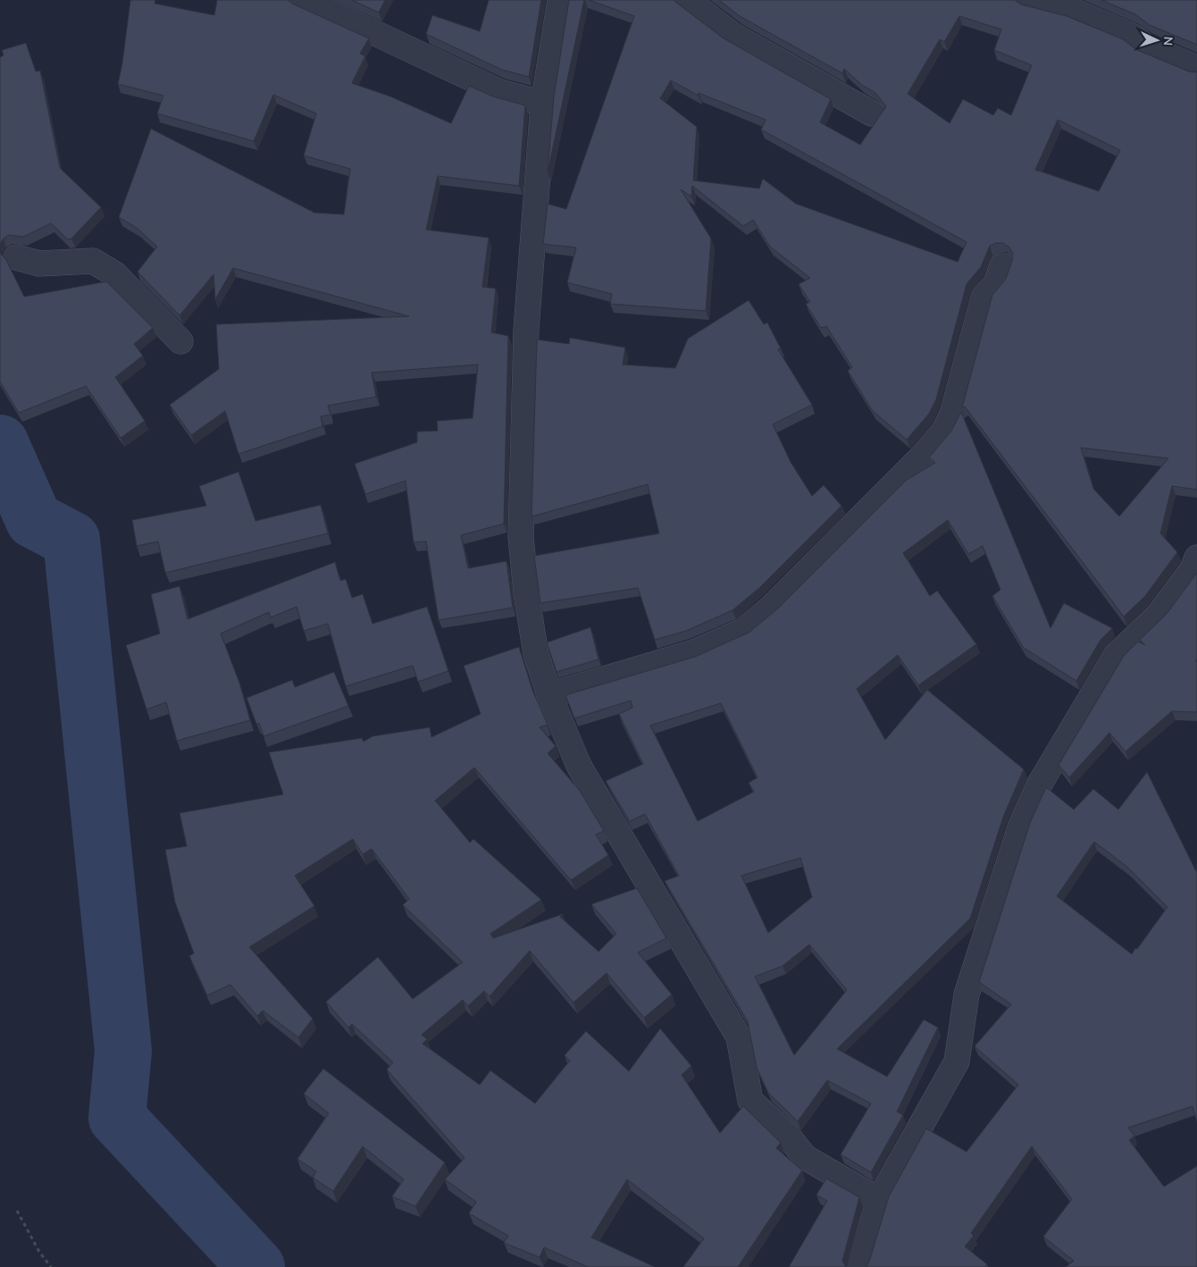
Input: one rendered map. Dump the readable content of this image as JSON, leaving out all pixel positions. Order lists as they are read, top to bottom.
{
  "north": "right"
}
